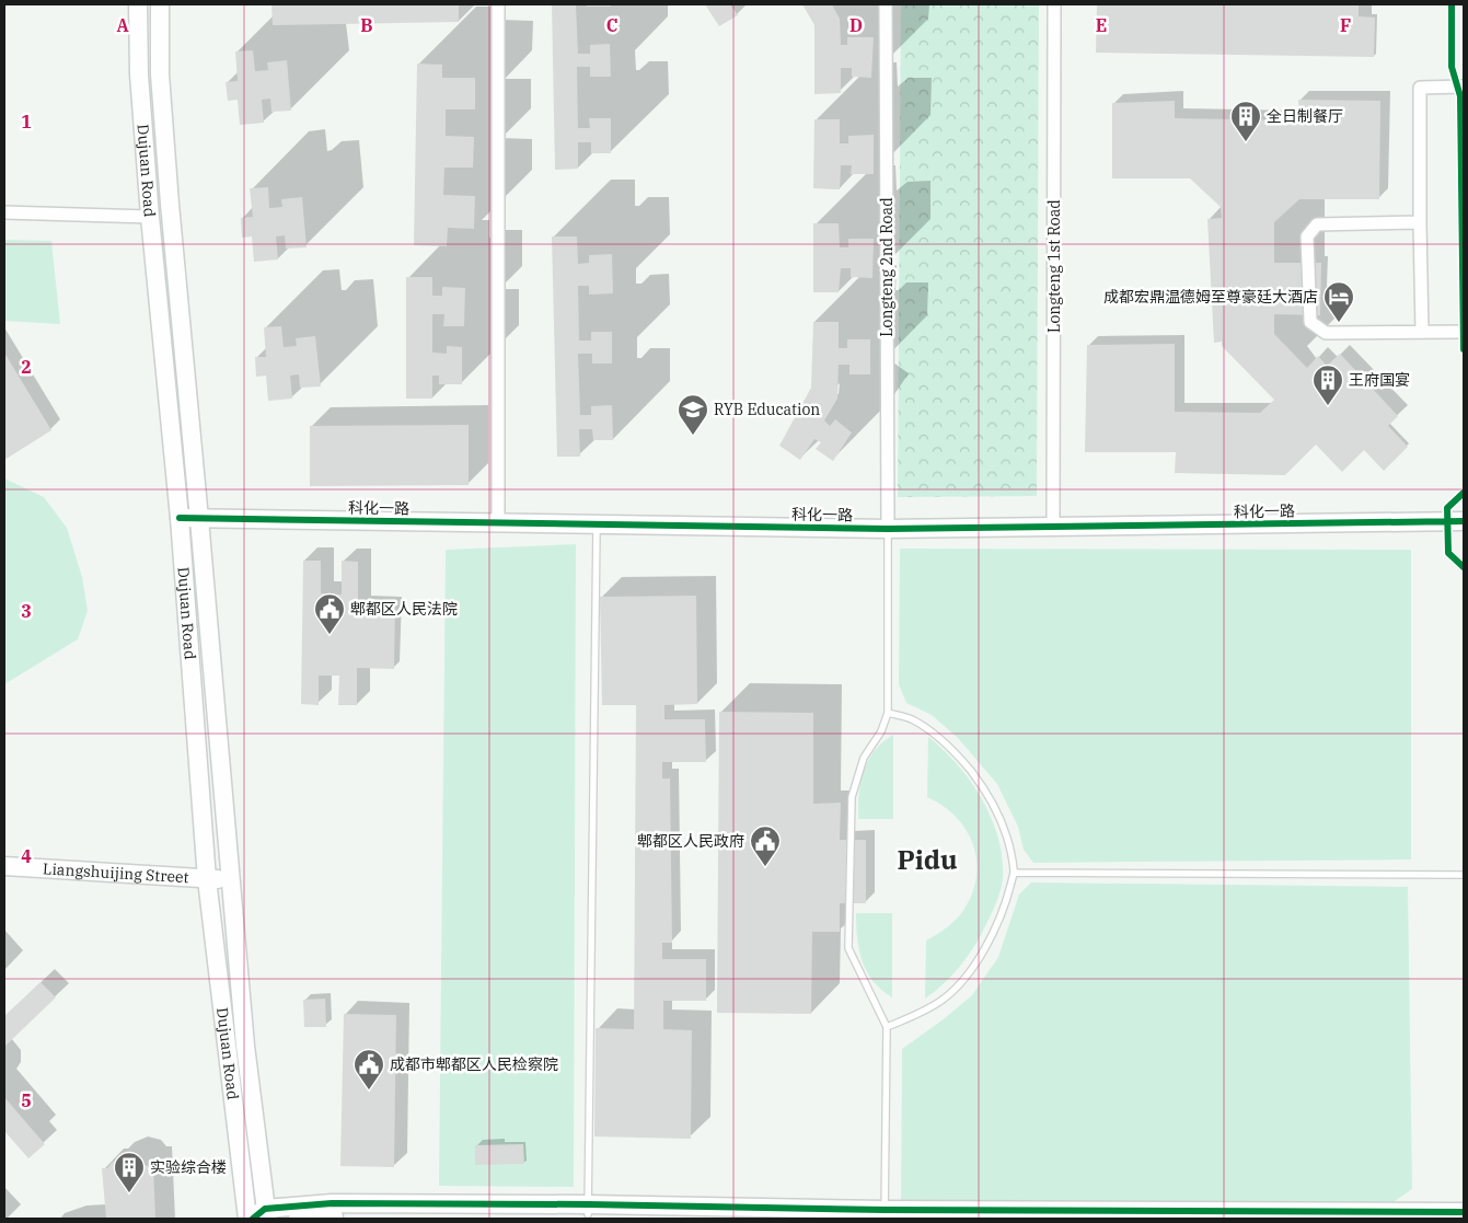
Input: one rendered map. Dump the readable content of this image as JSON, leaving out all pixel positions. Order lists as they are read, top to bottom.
{
  "streets": {
    "street": [
      "Dujuan Road",
      "Longteng 1st Road",
      "Longteng 2nd Road",
      "科化一路",
      "Liangshuijing Street"
    ]
  },
  "crossings": [
    ["Dujuan Road", "科化一路"],
    ["Dujuan Road", "Liangshuijing Street"],
    ["Longteng 1st Road", "科化一路"],
    ["Longteng 2nd Road", "科化一路"]
  ],
  "districts": ["Pidu"],
  "places": {
    "building": ["全日制餐厅", "王府国宴", "实验综合楼"],
    "hotel": ["成都宏鼎温德姆至尊豪廷大酒店"],
    "school or university": ["RYB Education"],
    "public building": ["郫都区人民法院", "郫都区人民政府", "成都市郫都区人民检察院"]
  },
  "grid": {
    "columns": [
      "A",
      "B",
      "C",
      "D",
      "E",
      "F"
    ],
    "rows": [
      "1",
      "2",
      "3",
      "4",
      "5"
    ]
  }
}
